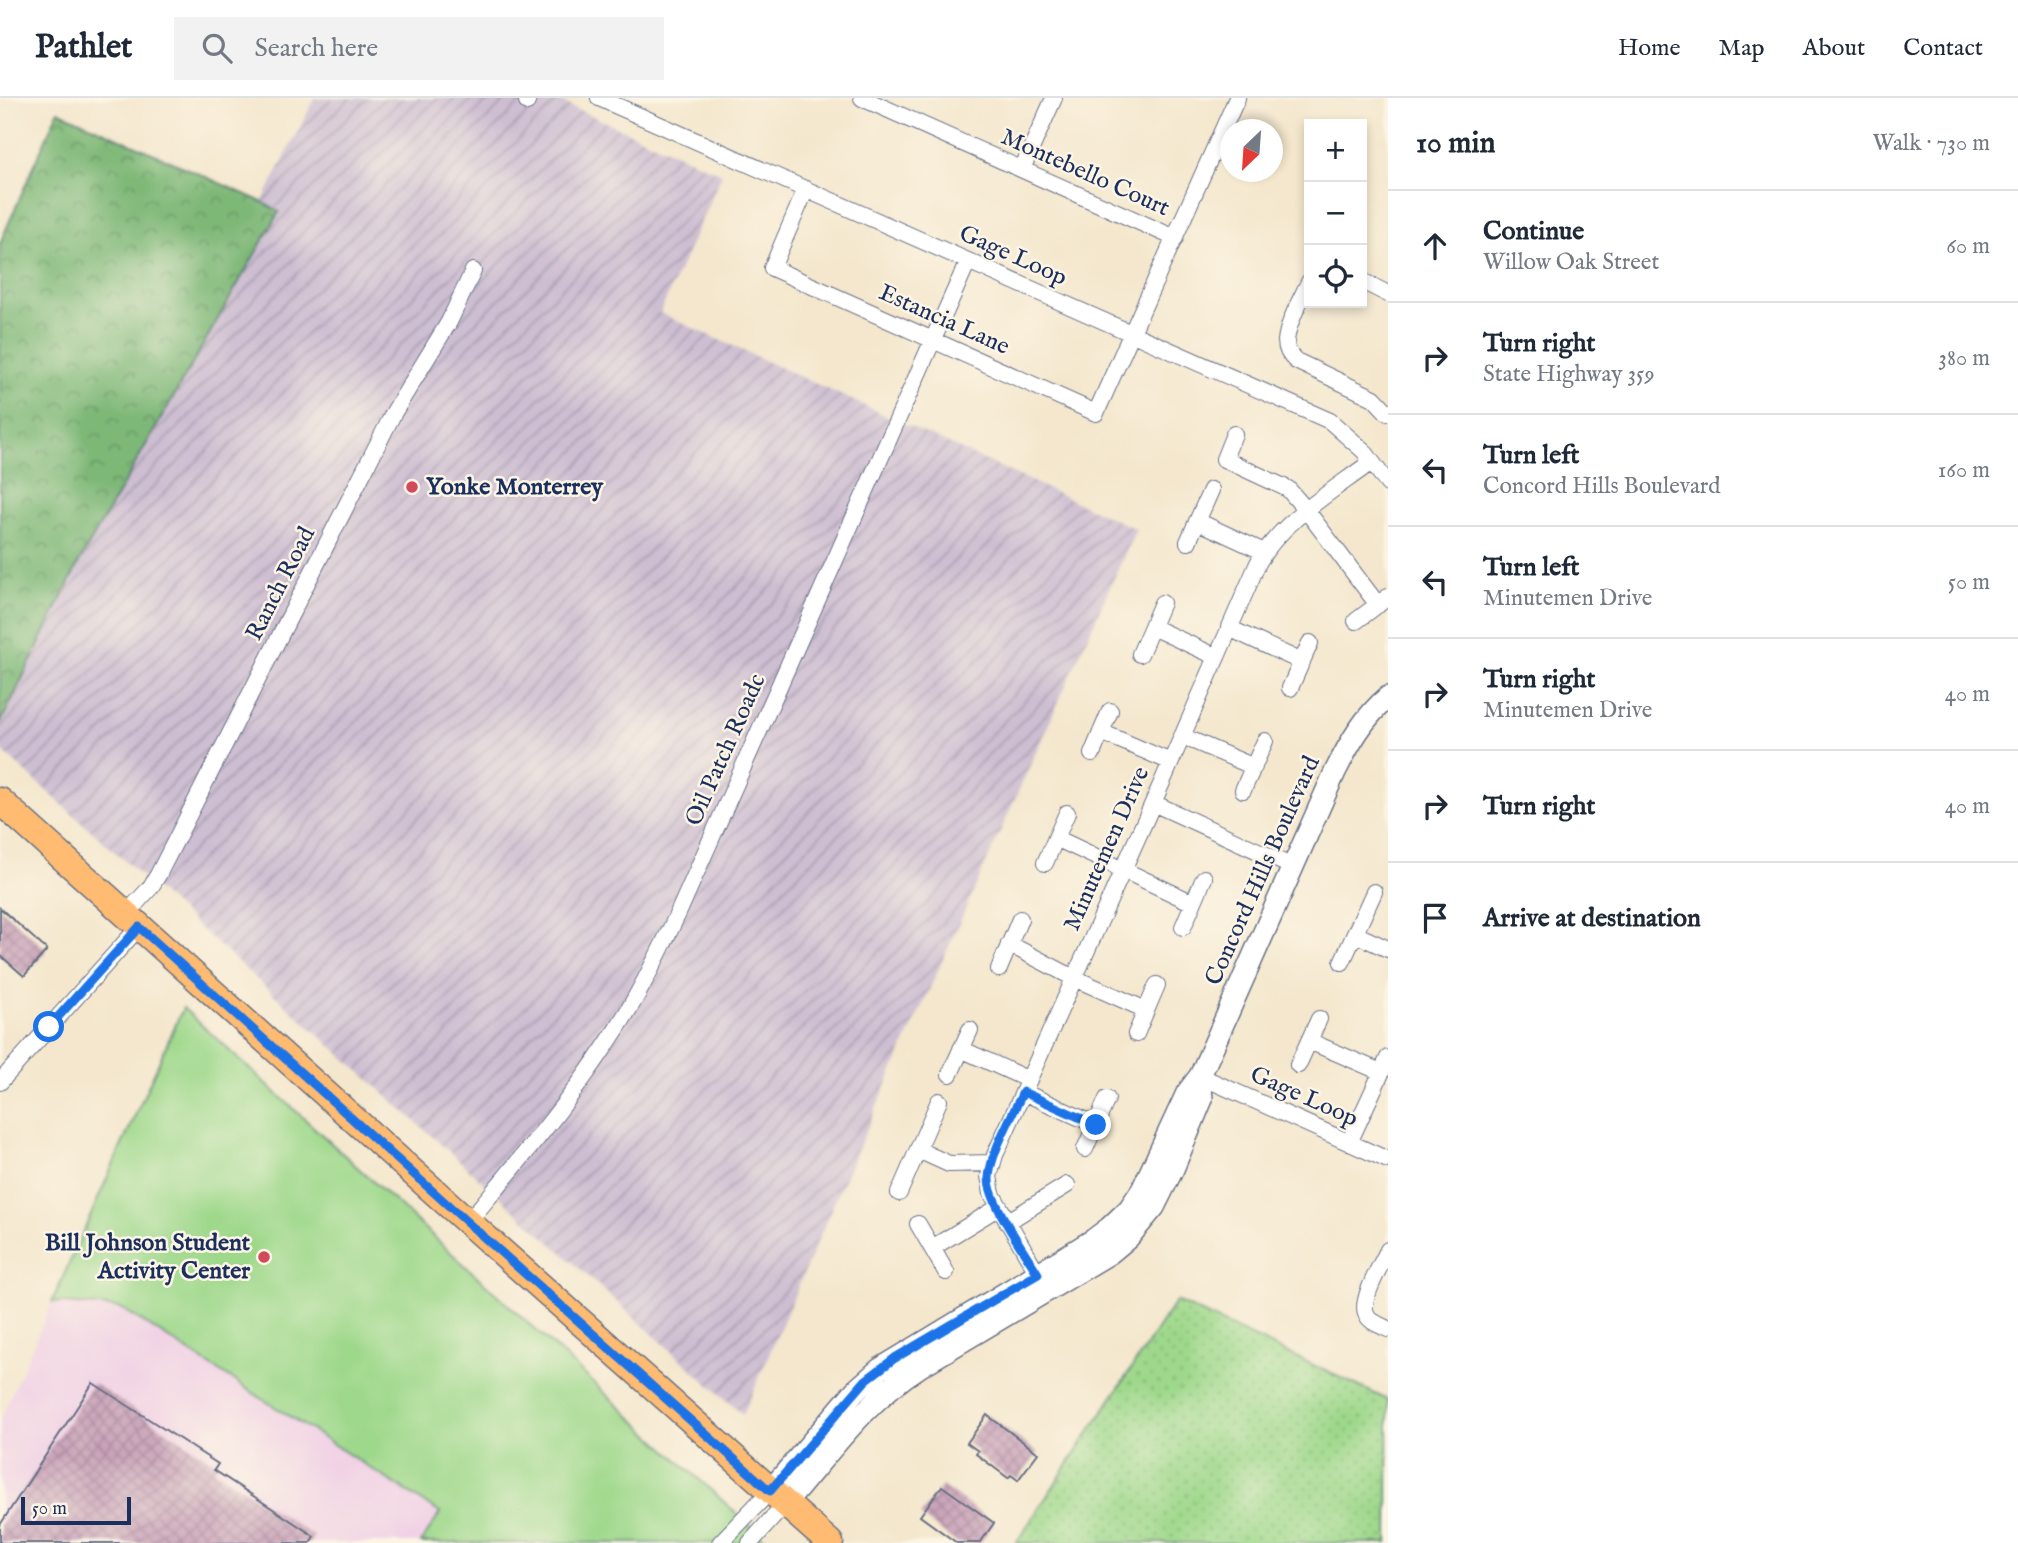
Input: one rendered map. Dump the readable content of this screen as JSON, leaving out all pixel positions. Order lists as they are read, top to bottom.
{
  "streets": {
    "street": [
      "Montebello Court",
      "Gage Loop",
      "Estancia Lane",
      "Ranch Road",
      "Oil Patch Roadc",
      "Minutemen Drive",
      "Concord Hills Boulevard"
    ]
  },
  "crossings": [
    ["Gage Loop", "Estancia Lane"],
    ["Gage Loop", "Oil Patch Roadc"],
    ["Gage Loop", "Minutemen Drive"],
    ["Gage Loop", "Concord Hills Boulevard"],
    ["Estancia Lane", "Oil Patch Roadc"],
    ["Minutemen Drive", "Concord Hills Boulevard"]
  ],
  "places": ["Yonke Monterrey", "Bill Johnson Student Activity Center"],
  "scale_bar": "50 m",
  "north": "bottom left",
  "page": {
    "header": "Pathlet",
    "search": "Search here",
    "nav": [
      "Home",
      "Map",
      "About",
      "Contact"
    ],
    "heading": ["10 min", "Walk · 730 m"],
    "map_buttons": ["+", "−"],
    "list": [
      ["Continue", "Willow Oak Street", "60 m"],
      ["Turn right", "State Highway 359", "380 m"],
      ["Turn left", "Concord Hills Boulevard", "160 m"],
      ["Turn left", "Minutemen Drive", "50 m"],
      ["Turn right", "Minutemen Drive", "40 m"],
      ["Turn right", "40 m"],
      "Arrive at destination"
    ],
    "scale": "50 m"
  }
}
